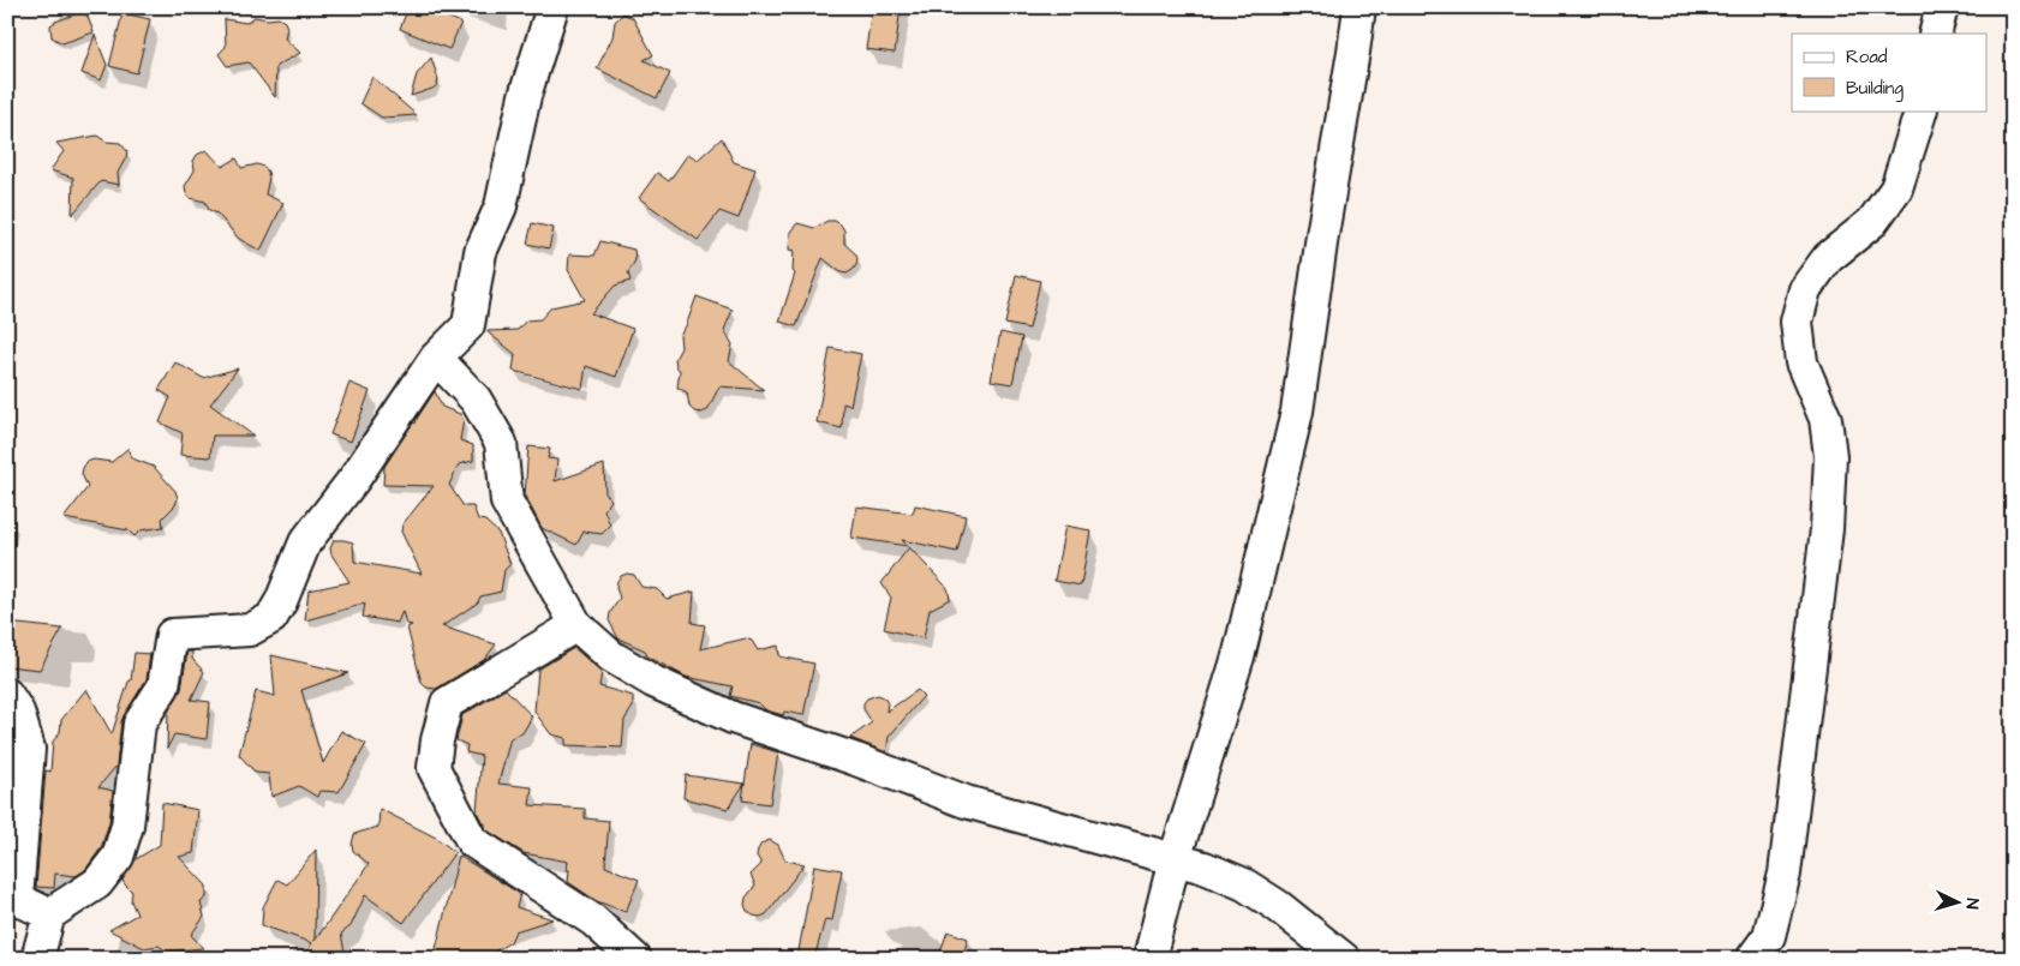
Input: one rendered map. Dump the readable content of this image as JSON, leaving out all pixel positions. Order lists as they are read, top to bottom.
{
  "legend": ["Road", "Building"],
  "north": "right"
}
